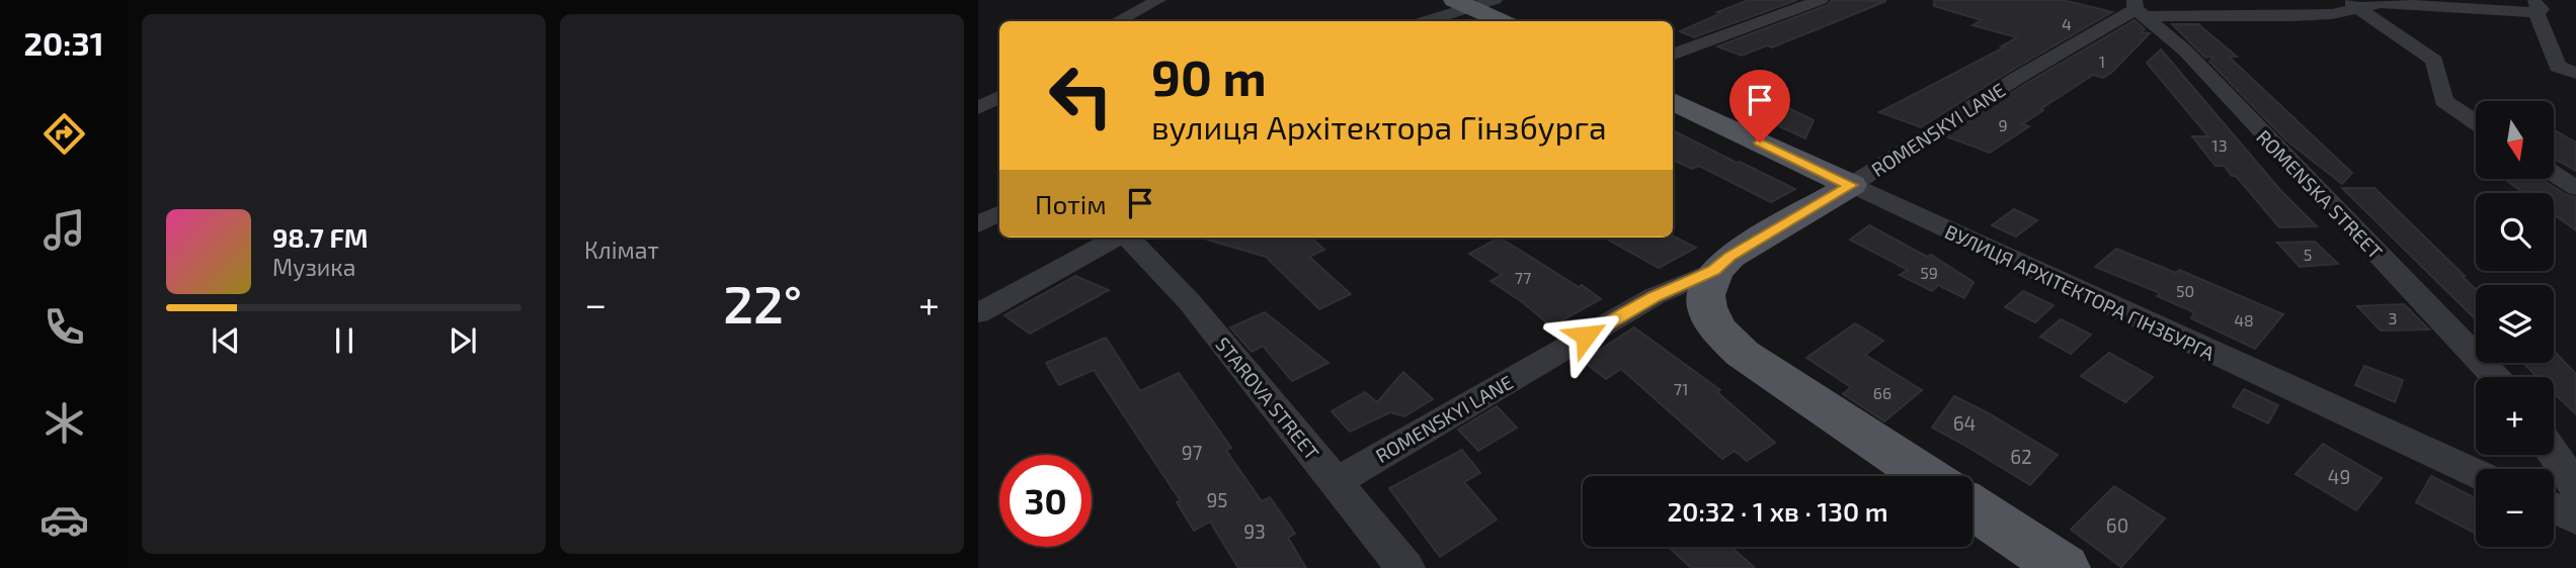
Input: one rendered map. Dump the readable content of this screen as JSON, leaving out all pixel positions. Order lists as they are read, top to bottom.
{
  "streets": {
    "main road": ["ROMENSKYI LANE", "ВУЛИЦЯ АРХІТЕКТОРА ГІНЗБУРГА"],
    "street": ["ROMENSKA STREET", "STAROVA STREET"]
  },
  "crossings": [
    ["ROMENSKYI LANE", "ROMENSKA STREET"],
    ["ROMENSKYI LANE", "ВУЛИЦЯ АРХІТЕКТОРА ГІНЗБУРГА"],
    ["ROMENSKYI LANE", "STAROVA STREET"]
  ],
  "house_numbers": [
    "4",
    "1",
    "9",
    "13",
    "5",
    "59",
    "77",
    "50",
    "3",
    "48",
    "71",
    "66",
    "64",
    "97",
    "62",
    "49",
    "95",
    "60",
    "93"
  ],
  "north": "bottom",
  "page": {
    "tabs": "20:31",
    "tile": "Клімат",
    "turn": ["90 m", "вулиця Архітектора Гінзбурга"],
    "map_buttons": ["+", "−"],
    "then": "Потім",
    "song": ["98.7 FM", "Музика"],
    "heat": ["−", "22°", "+"],
    "limit": "30",
    "trip": "20:32 · 1 хв · 130 m"
  }
}
